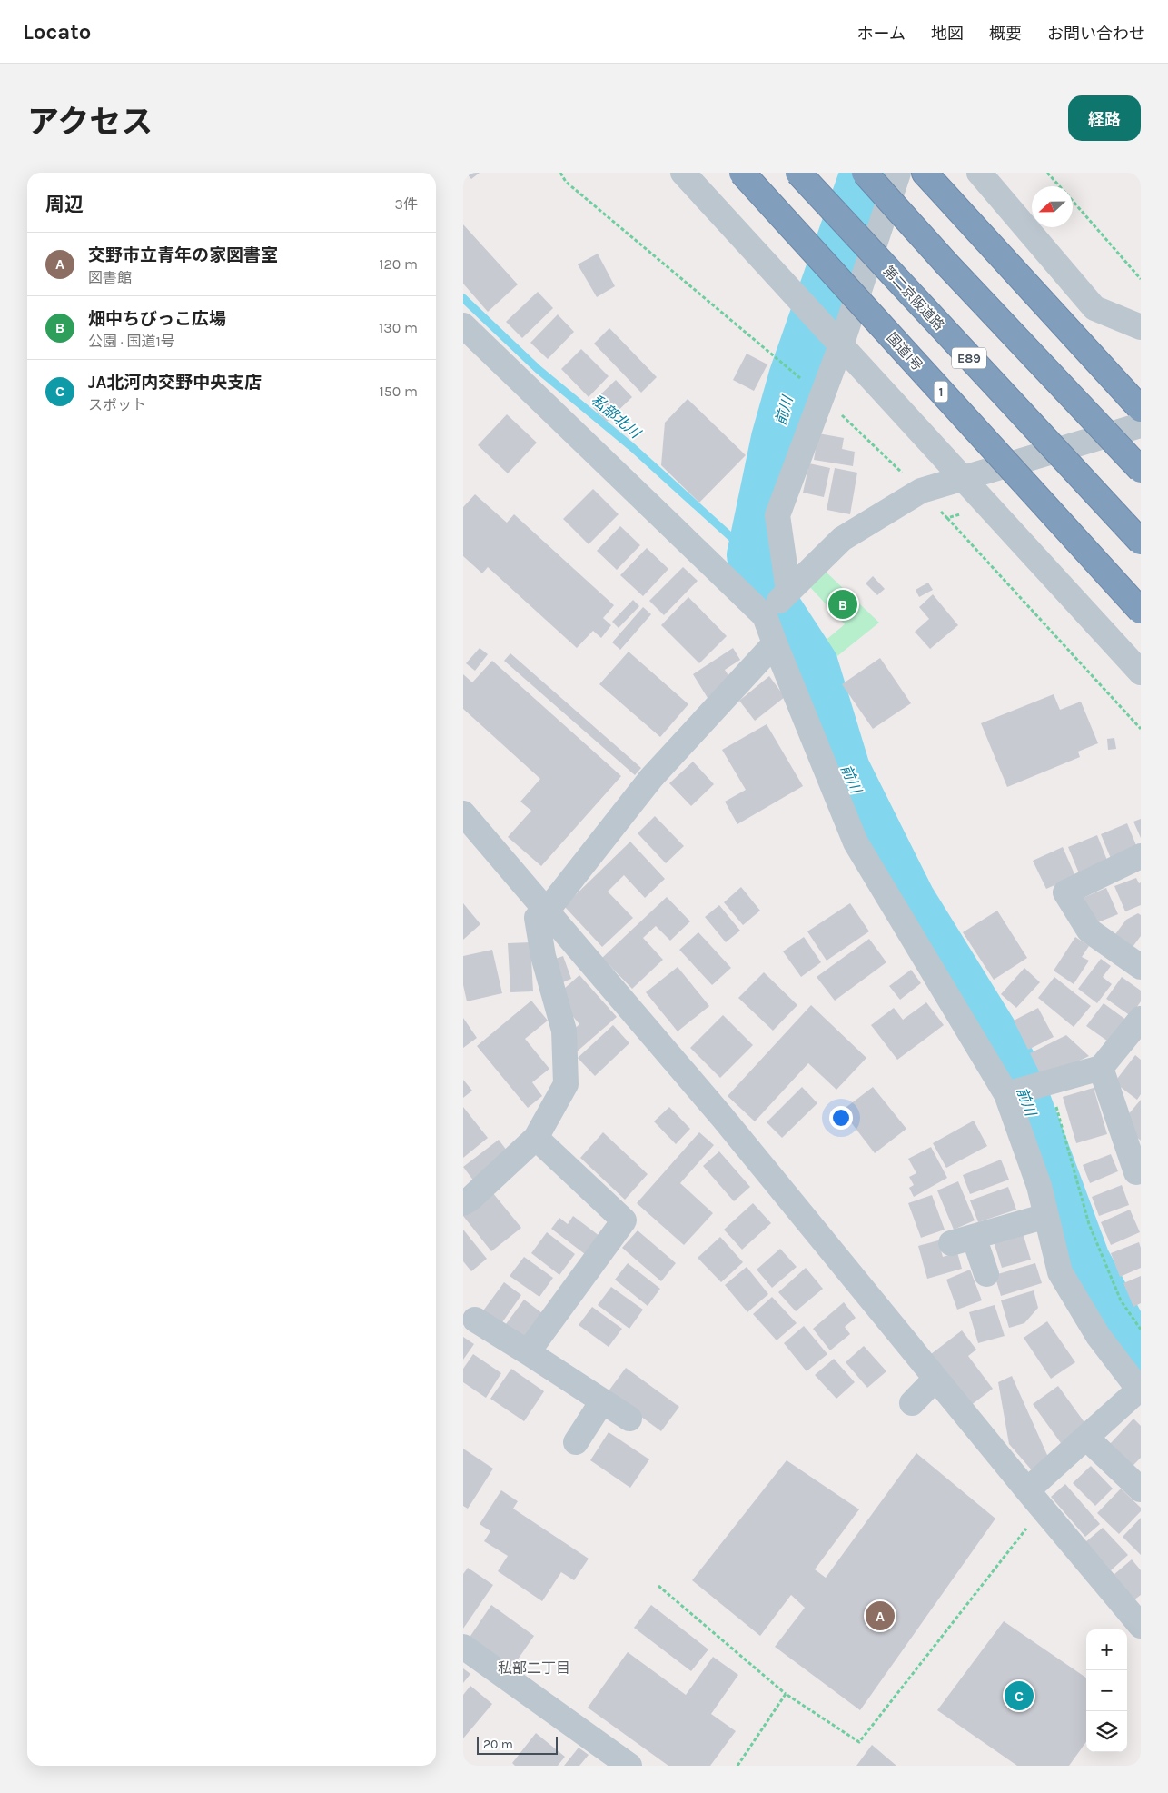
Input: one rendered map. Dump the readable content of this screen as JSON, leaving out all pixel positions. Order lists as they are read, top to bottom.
{
  "streets": {
    "highway": [
      "第二京阪道路",
      "国道1号",
      "E89",
      "1"
    ]
  },
  "districts": ["私部二丁目"],
  "water": ["前川", "私部北川"],
  "scale_bar": "20 m",
  "north": "left",
  "page": {
    "header": "Locato",
    "nav": [
      "ホーム",
      "地図",
      "概要",
      "お問い合わせ"
    ],
    "title": "アクセス",
    "buttons": "経路",
    "heading": ["周辺", "3件"],
    "list": [
      {
        "mark": "A",
        "name": "交野市立青年の家図書室",
        "note": "図書館",
        "value": "120 m"
      },
      {
        "mark": "B",
        "name": "畑中ちびっこ広場",
        "note": "公園 · 国道1号",
        "value": "130 m"
      },
      {
        "mark": "C",
        "name": "JA北河内交野中央支店",
        "note": "スポット",
        "value": "150 m"
      }
    ],
    "pins": ["B", "A", "C"],
    "map_buttons": ["+", "−"],
    "scale": "20 m"
  }
}
